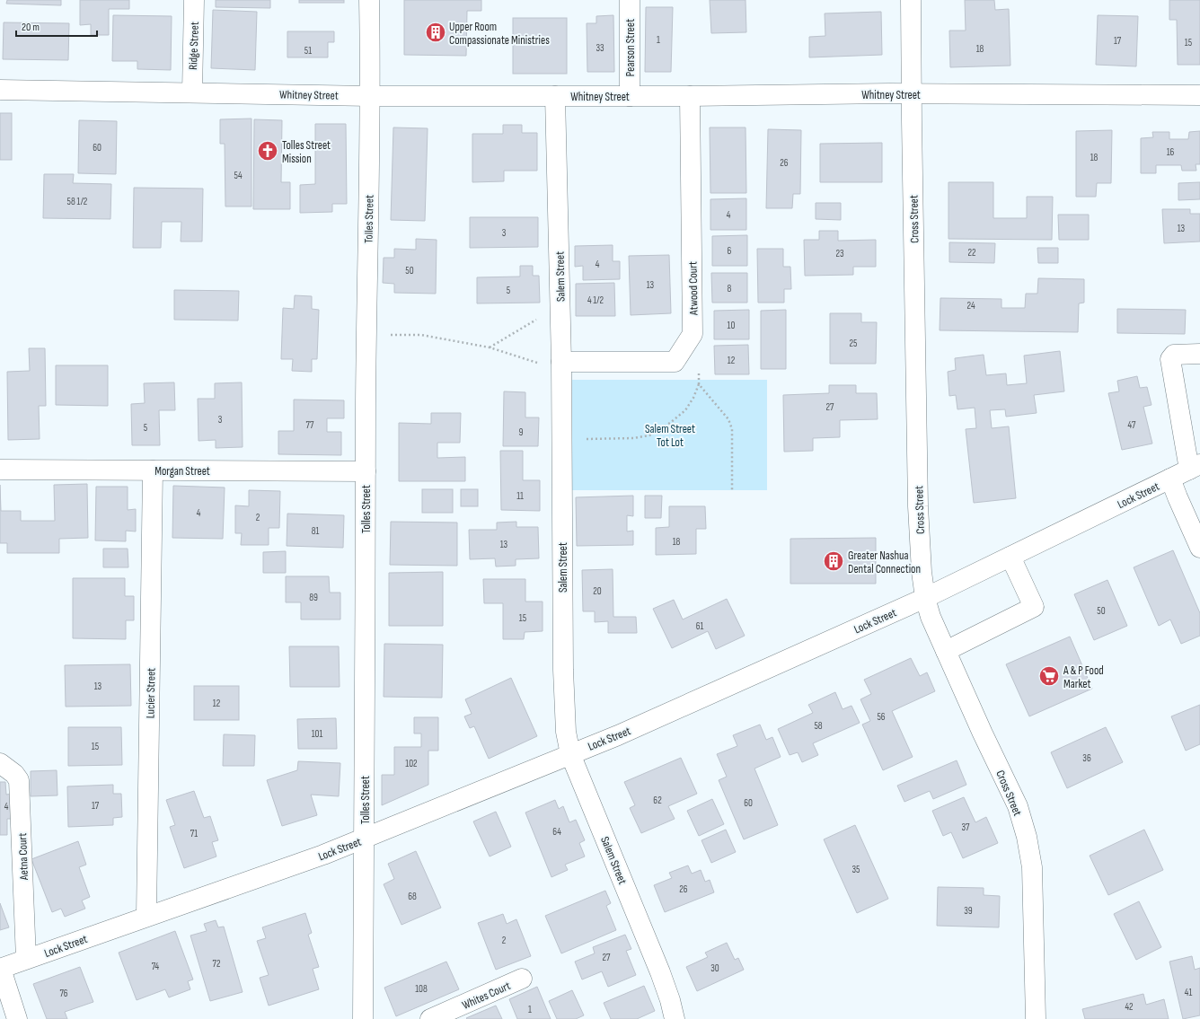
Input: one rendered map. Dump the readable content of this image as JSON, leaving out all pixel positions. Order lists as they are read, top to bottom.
{
  "streets": {
    "street": [
      "Ridge Street",
      "Pearson Street",
      "Whitney Street",
      "Tolles Street",
      "Cross Street",
      "Salem Street",
      "Atwood Court",
      "Morgan Street",
      "Lock Street",
      "Lucier Street",
      "Aetna Court",
      "Whites Court"
    ]
  },
  "crossings": [
    ["Ridge Street", "Whitney Street"],
    ["Pearson Street", "Whitney Street"],
    ["Whitney Street", "Tolles Street"],
    ["Whitney Street", "Cross Street"],
    ["Whitney Street", "Salem Street"],
    ["Whitney Street", "Atwood Court"],
    ["Tolles Street", "Morgan Street"],
    ["Tolles Street", "Lock Street"],
    ["Cross Street", "Lock Street"],
    ["Salem Street", "Atwood Court"],
    ["Salem Street", "Lock Street"],
    ["Morgan Street", "Lucier Street"],
    ["Lock Street", "Lucier Street"],
    ["Lock Street", "Aetna Court"]
  ],
  "parks": ["Salem Street Tot Lot"],
  "places": {
    "building": ["Upper Room Compassionate Ministries", "Greater Nashua Dental Connection"],
    "church": ["Tolles Street Mission"],
    "supermarket": ["A & P Food Market"]
  },
  "house_numbers": [
    "1",
    "17",
    "15",
    "33",
    "18",
    "51",
    "60",
    "16",
    "18",
    "26",
    "54",
    "58 1/2",
    "4",
    "13",
    "3",
    "6",
    "22",
    "23",
    "4",
    "50",
    "13",
    "8",
    "5",
    "4 1/2",
    "24",
    "10",
    "25",
    "12",
    "27",
    "3",
    "77",
    "47",
    "5",
    "9",
    "11",
    "4",
    "2",
    "81",
    "18",
    "13",
    "20",
    "89",
    "50",
    "15",
    "61",
    "13",
    "12",
    "56",
    "58",
    "101",
    "15",
    "36",
    "102",
    "62",
    "60",
    "17",
    "4",
    "37",
    "64",
    "71",
    "35",
    "26",
    "68",
    "39",
    "2",
    "27",
    "72",
    "74",
    "30",
    "108",
    "41",
    "76",
    "42",
    "1"
  ],
  "scale_bar": "20 m"
}
